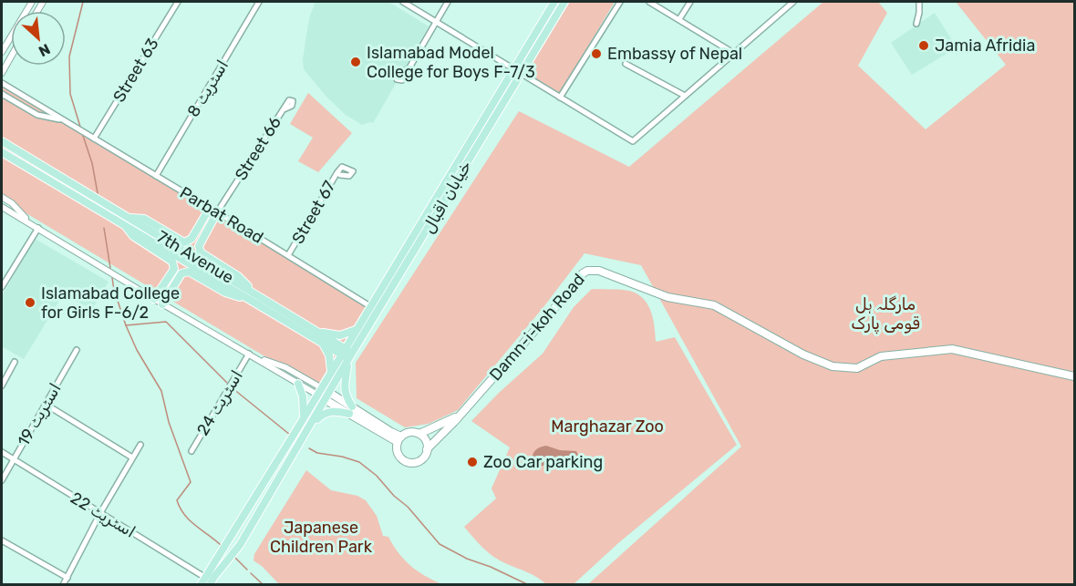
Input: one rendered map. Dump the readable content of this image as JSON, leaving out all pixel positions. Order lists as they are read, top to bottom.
{
  "streets": {
    "main road": ["خیابان اقبال", "7th Avenue", "Damn-i-koh Road"],
    "street": [
      "Street 63",
      "اسٹریٹ 8",
      "Street 66",
      "Street 67",
      "Parbat Road",
      "اسٹریٹ 24",
      "اسٹریٹ 19",
      "اسٹریٹ 22"
    ]
  },
  "crossings": [
    ["Street 63", "Parbat Road"],
    ["اسٹریٹ 8", "Parbat Road"],
    ["Street 66", "Parbat Road"],
    ["خیابان اقبال", "Parbat Road"],
    ["خیابان اقبال", "7th Avenue"],
    ["خیابان اقبال", "اسٹریٹ 22"],
    ["Street 67", "Parbat Road"],
    ["اسٹریٹ 19", "اسٹریٹ 22"]
  ],
  "parks": ["مارگلہ ہل قومی پارک", "Marghazar Zoo", "Japanese Children Park"],
  "places": [
    "Jamia Afridia",
    "Embassy of Nepal",
    "Islamabad Model College for Boys F-7/3",
    "Islamabad College for Girls F-6/2",
    "Zoo Car parking"
  ],
  "north": "bottom right"
}
